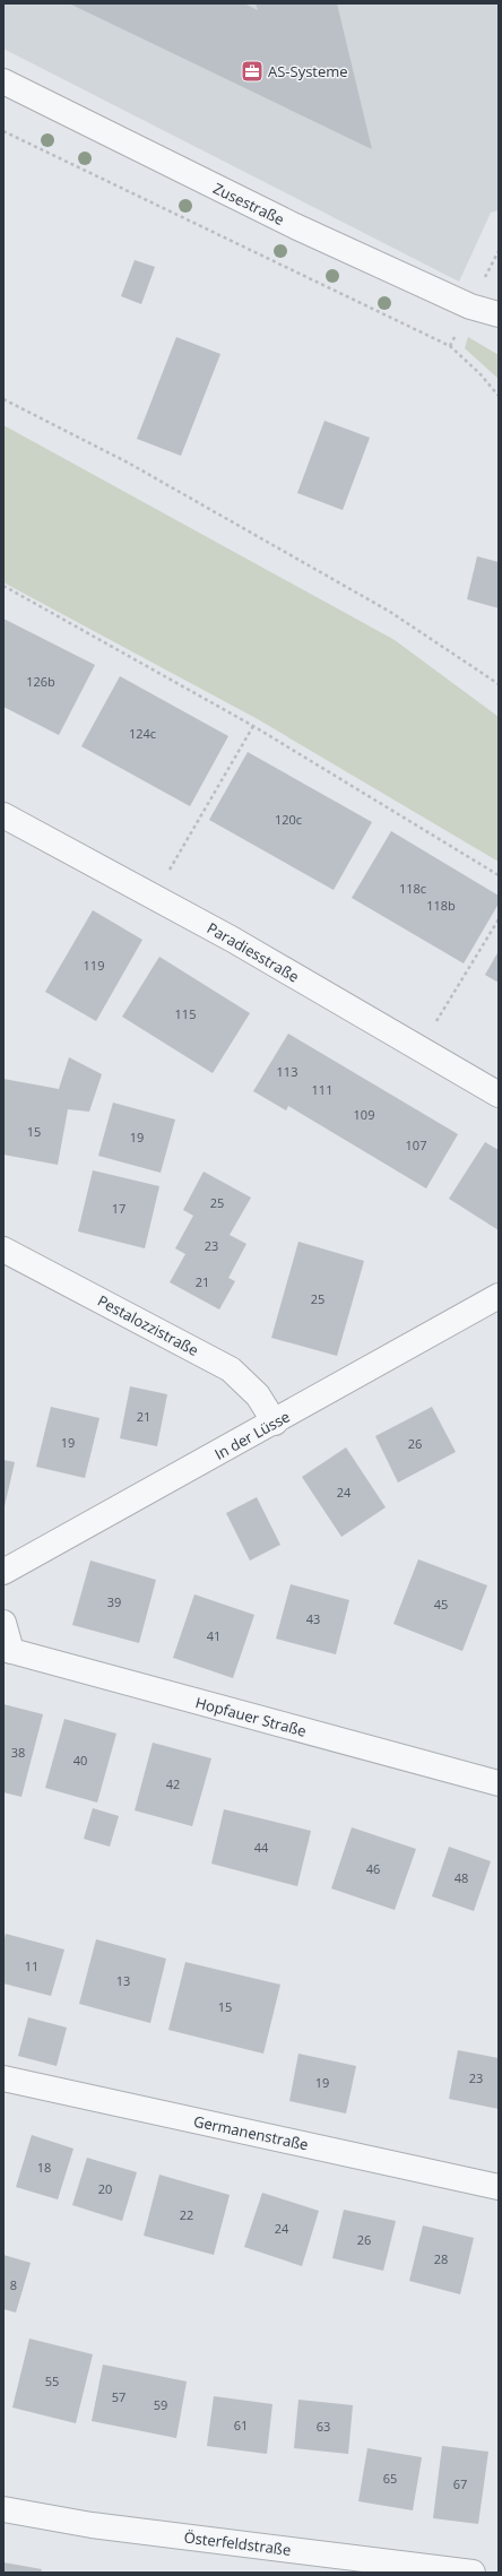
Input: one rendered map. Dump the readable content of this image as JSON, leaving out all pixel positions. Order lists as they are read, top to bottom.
{
  "streets": {
    "street": [
      "Zusestraße",
      "Paradiesstraße",
      "Pestalozzistraße",
      "In der Lüsse",
      "Hopfauer Straße",
      "Germanenstraße",
      "Österfeldstraße"
    ]
  },
  "crossings": [
    ["Pestalozzistraße", "In der Lüsse"]
  ],
  "places": {
    "office": ["AS-Systeme"]
  },
  "house_numbers": [
    "126b",
    "124c",
    "120c",
    "118c",
    "118b",
    "119",
    "115",
    "113",
    "111",
    "109",
    "15",
    "19",
    "107",
    "25",
    "17",
    "23",
    "21",
    "25",
    "21",
    "19",
    "26",
    "24",
    "39",
    "45",
    "43",
    "41",
    "38",
    "40",
    "42",
    "44",
    "46",
    "48",
    "11",
    "13",
    "15",
    "23",
    "19",
    "18",
    "20",
    "22",
    "24",
    "26",
    "28",
    "8",
    "55",
    "57",
    "59",
    "61",
    "63",
    "65",
    "67"
  ]
}
